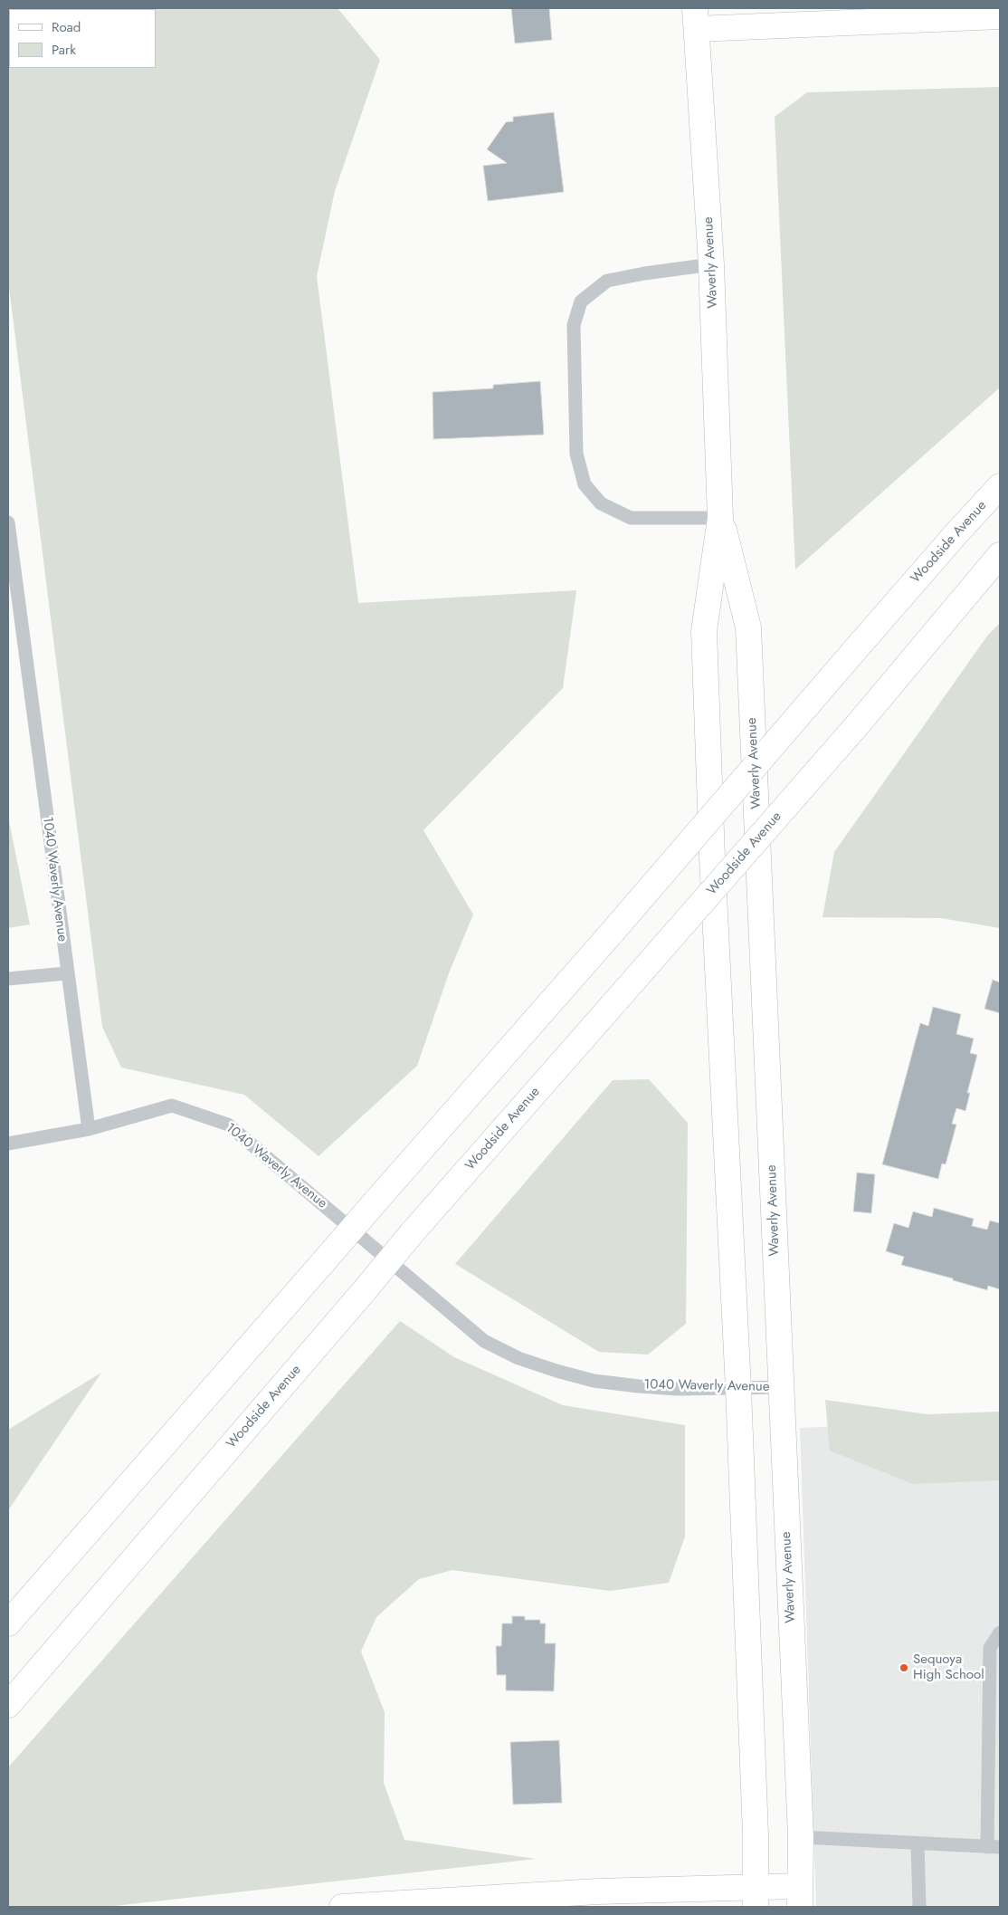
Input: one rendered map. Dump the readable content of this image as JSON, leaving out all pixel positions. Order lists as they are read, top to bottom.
{
  "streets": {
    "main road": ["Waverly Avenue", "Woodside Avenue"],
    "lane": ["1040 Waverly Avenue"]
  },
  "crossings": [
    ["Waverly Avenue", "1040 Waverly Avenue"]
  ],
  "places": ["Sequoya High School"],
  "legend": ["Road", "Park"]
}
